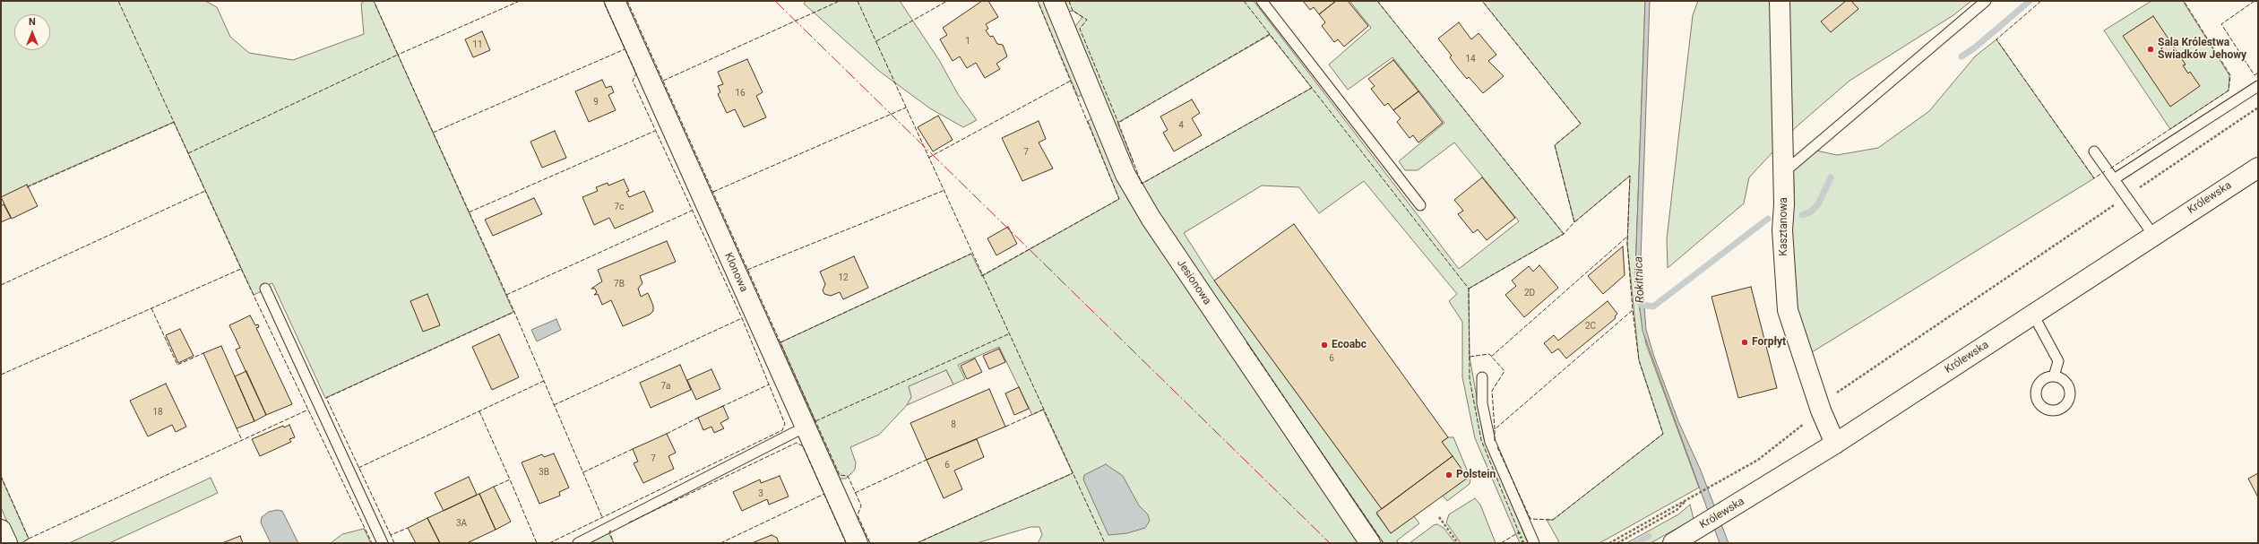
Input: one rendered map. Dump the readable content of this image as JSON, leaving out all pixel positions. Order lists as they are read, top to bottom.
{
  "streets": {
    "street": [
      "Królewska",
      "Kasztanowa",
      "Klonowa",
      "Jesionowa"
    ]
  },
  "crossings": [
    ["Królewska", "Kasztanowa"]
  ],
  "water": ["Rokitnica"],
  "places": [
    "Sala Królestwa Świadków Jehowy",
    "Forpłyt",
    "Ecoabc",
    "Polstein"
  ],
  "house_numbers": [
    "1",
    "11",
    "14",
    "16",
    "9",
    "4",
    "7",
    "7c",
    "12",
    "7B",
    "2D",
    "2C",
    "6",
    "7a",
    "18",
    "8",
    "7",
    "6",
    "3B",
    "3",
    "3A"
  ],
  "north": "top"
}
